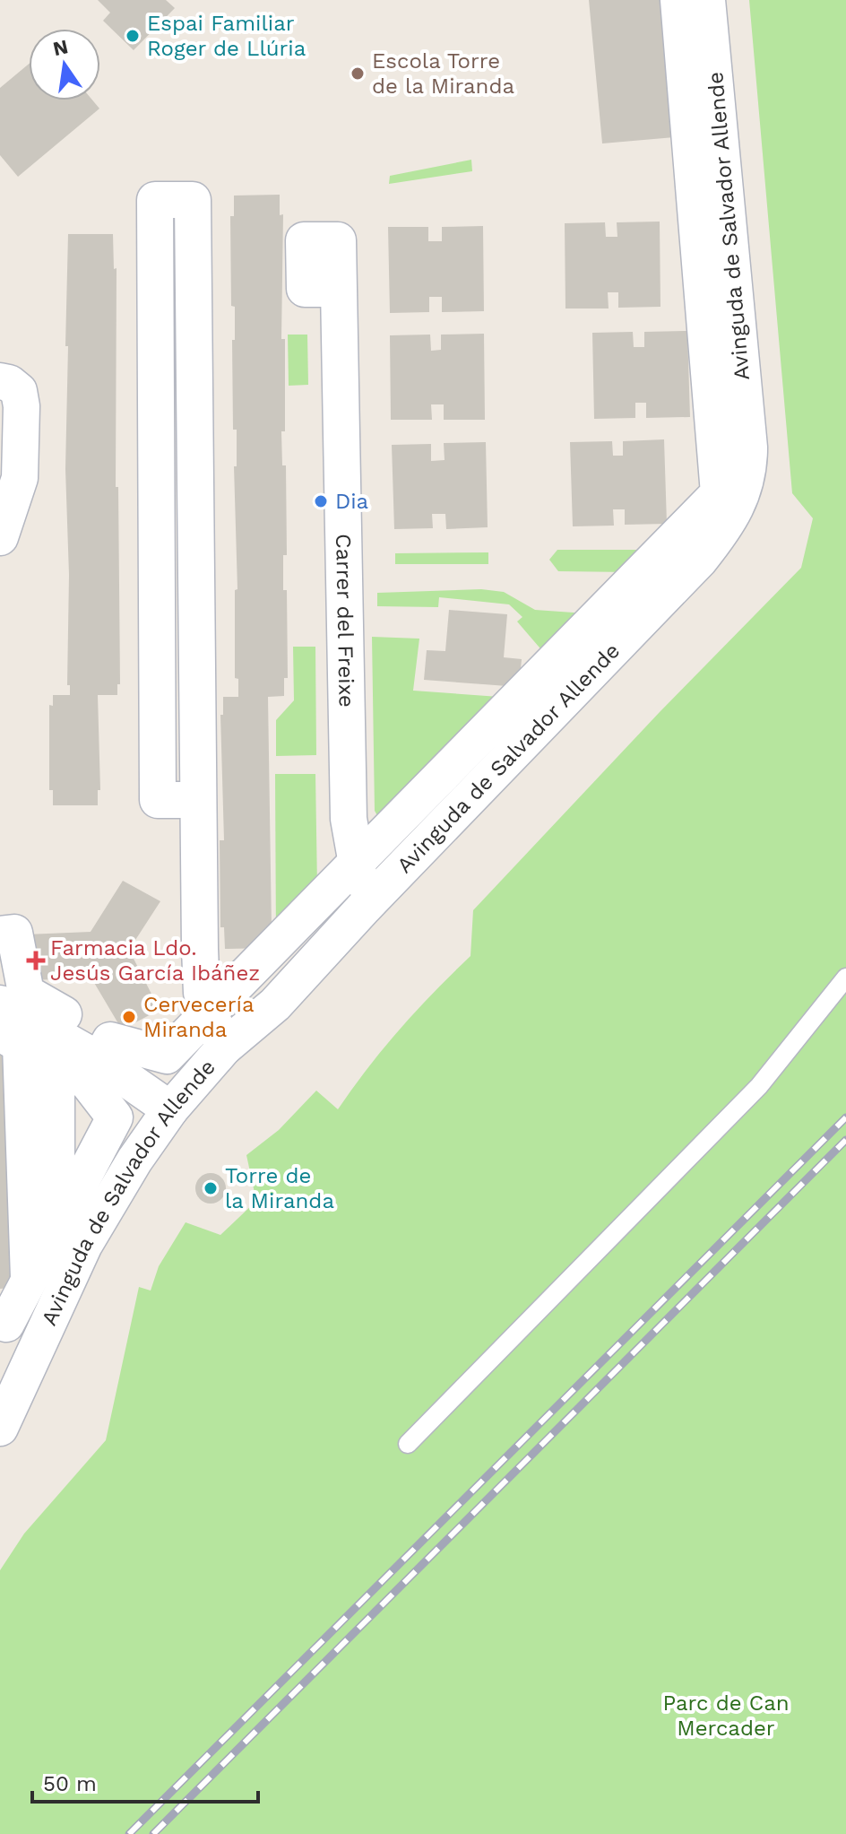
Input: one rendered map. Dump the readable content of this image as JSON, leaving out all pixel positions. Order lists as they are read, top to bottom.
{
  "streets": {
    "street": ["Avinguda de Salvador Allende", "Carrer del Freixe"]
  },
  "crossings": [
    ["Avinguda de Salvador Allende", "Carrer del Freixe"]
  ],
  "parks": ["Parc de Can Mercader"],
  "places": {
    "other": [
      "Espai Familiar Roger de Llúria",
      "Escola Torre de la Miranda",
      "Dia",
      "Cervecería Miranda",
      "Torre de la Miranda"
    ],
    "health": ["Farmacia Ldo. Jesús García Ibáñez"]
  },
  "scale_bar": "50 m",
  "north": "top"
}
